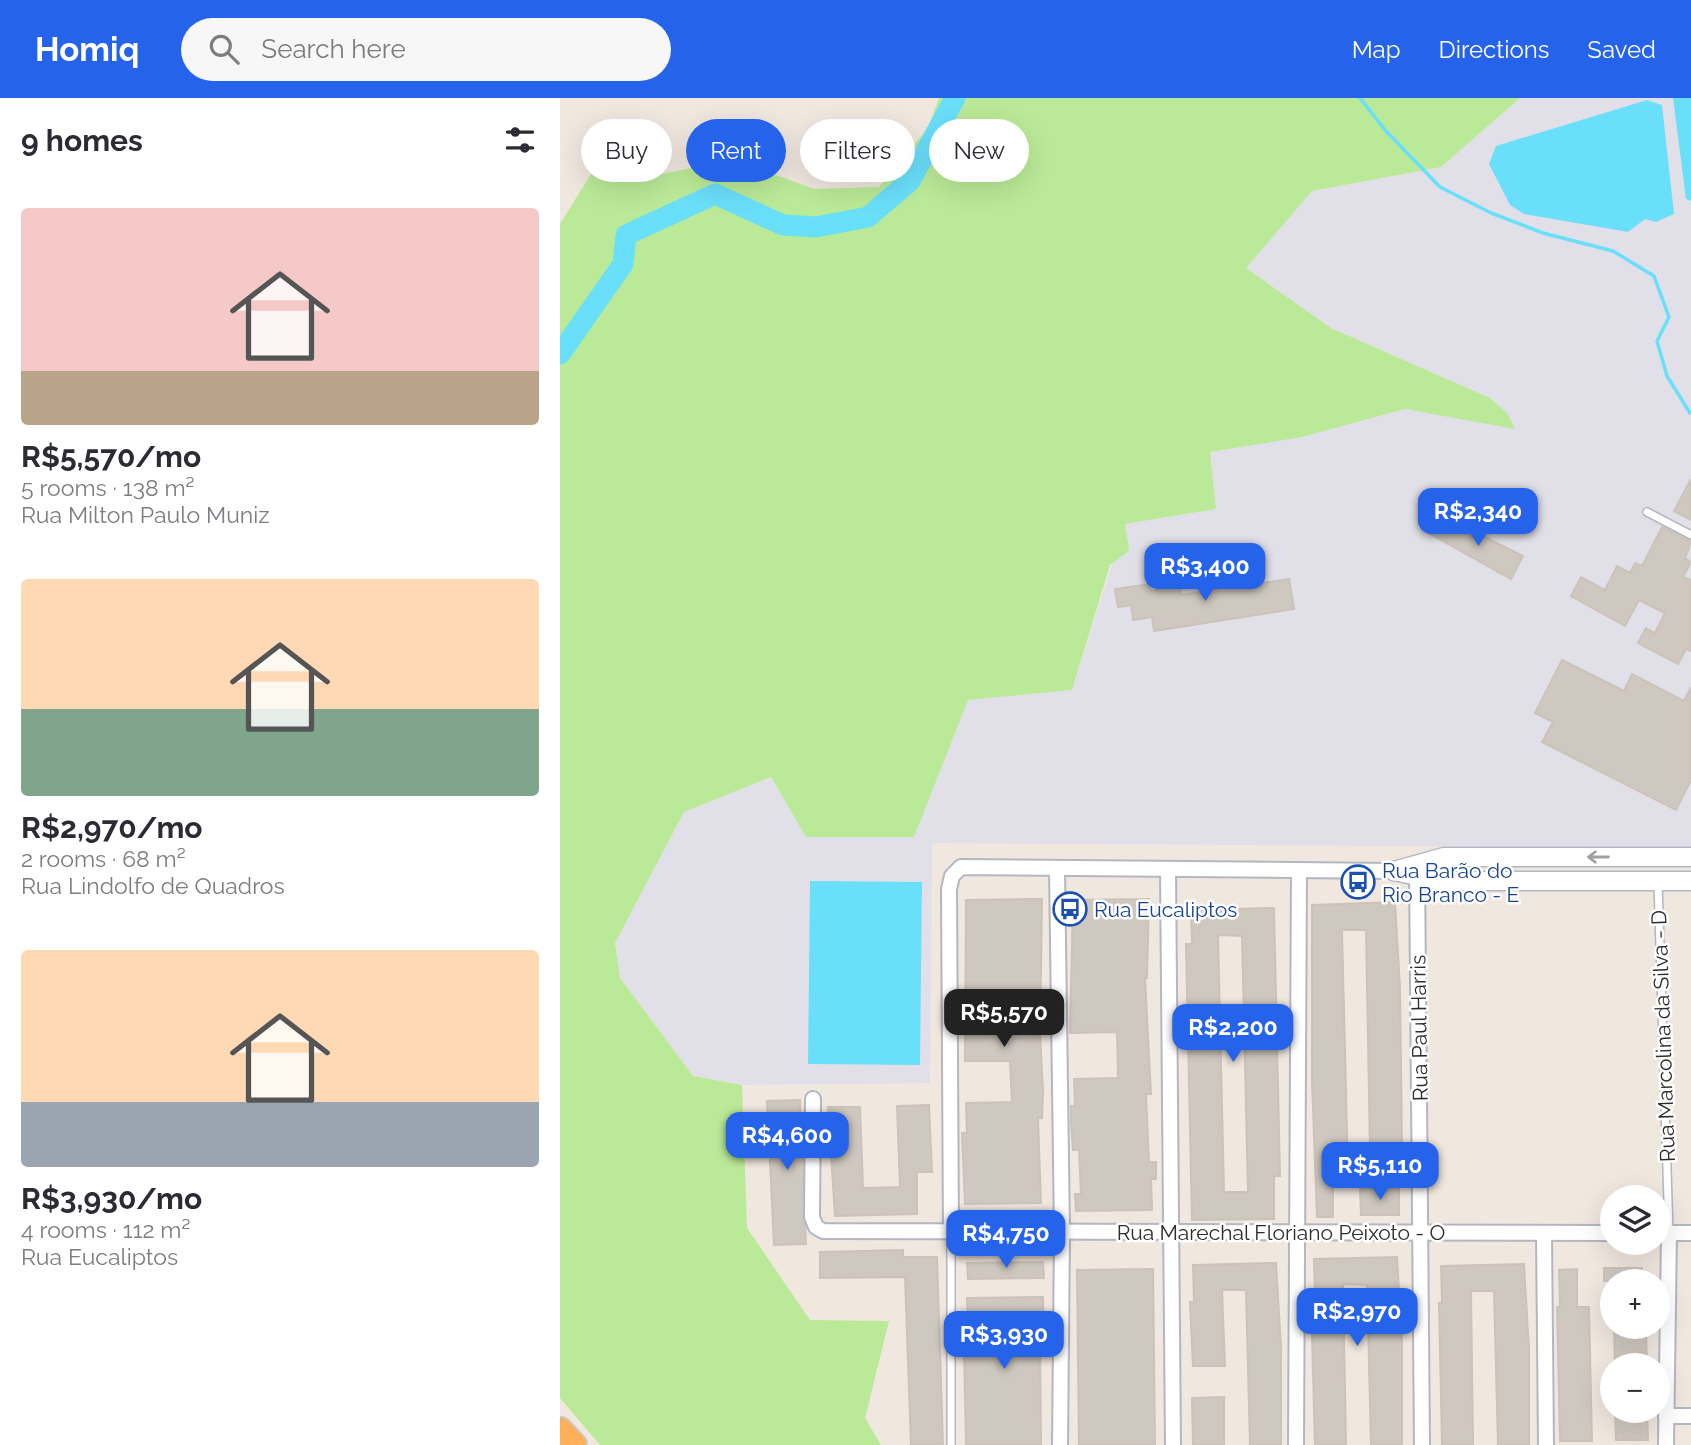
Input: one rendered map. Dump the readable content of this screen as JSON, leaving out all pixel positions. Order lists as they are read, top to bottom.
{
  "streets": {
    "street": ["Rua Paul Harris", "Rua Marechal Floriano Peixoto - O"],
    "lane": ["Rua Marcolina da Silva - D"]
  },
  "crossings": [
    ["Rua Paul Harris", "Rua Marechal Floriano Peixoto - O"]
  ],
  "places": {
    "bus stop": ["Rua Barão do Rio Branco - E", "Rua Eucaliptos"]
  },
  "page": {
    "header": "Homiq",
    "search": "Search here",
    "nav": ["Map", "Directions", "Saved"],
    "heading": "9 homes",
    "chip": [
      "Buy",
      "Rent",
      "Filters",
      "New"
    ],
    "list": [
      {
        "name": "R$5,570/mo",
        "note": "5 rooms · 138 m² · Rua Milton Paulo Muniz"
      },
      {
        "name": "R$2,970/mo",
        "note": "2 rooms · 68 m² · Rua Lindolfo de Quadros"
      },
      {
        "name": "R$3,930/mo",
        "note": "4 rooms · 112 m² · Rua Eucaliptos"
      }
    ],
    "price": [
      "R$2,340",
      "R$3,400",
      "R$5,570",
      "R$2,200",
      "R$4,600",
      "R$5,110",
      "R$4,750",
      "R$2,970",
      "R$3,930"
    ],
    "map_buttons": ["+", "−"]
  }
}
